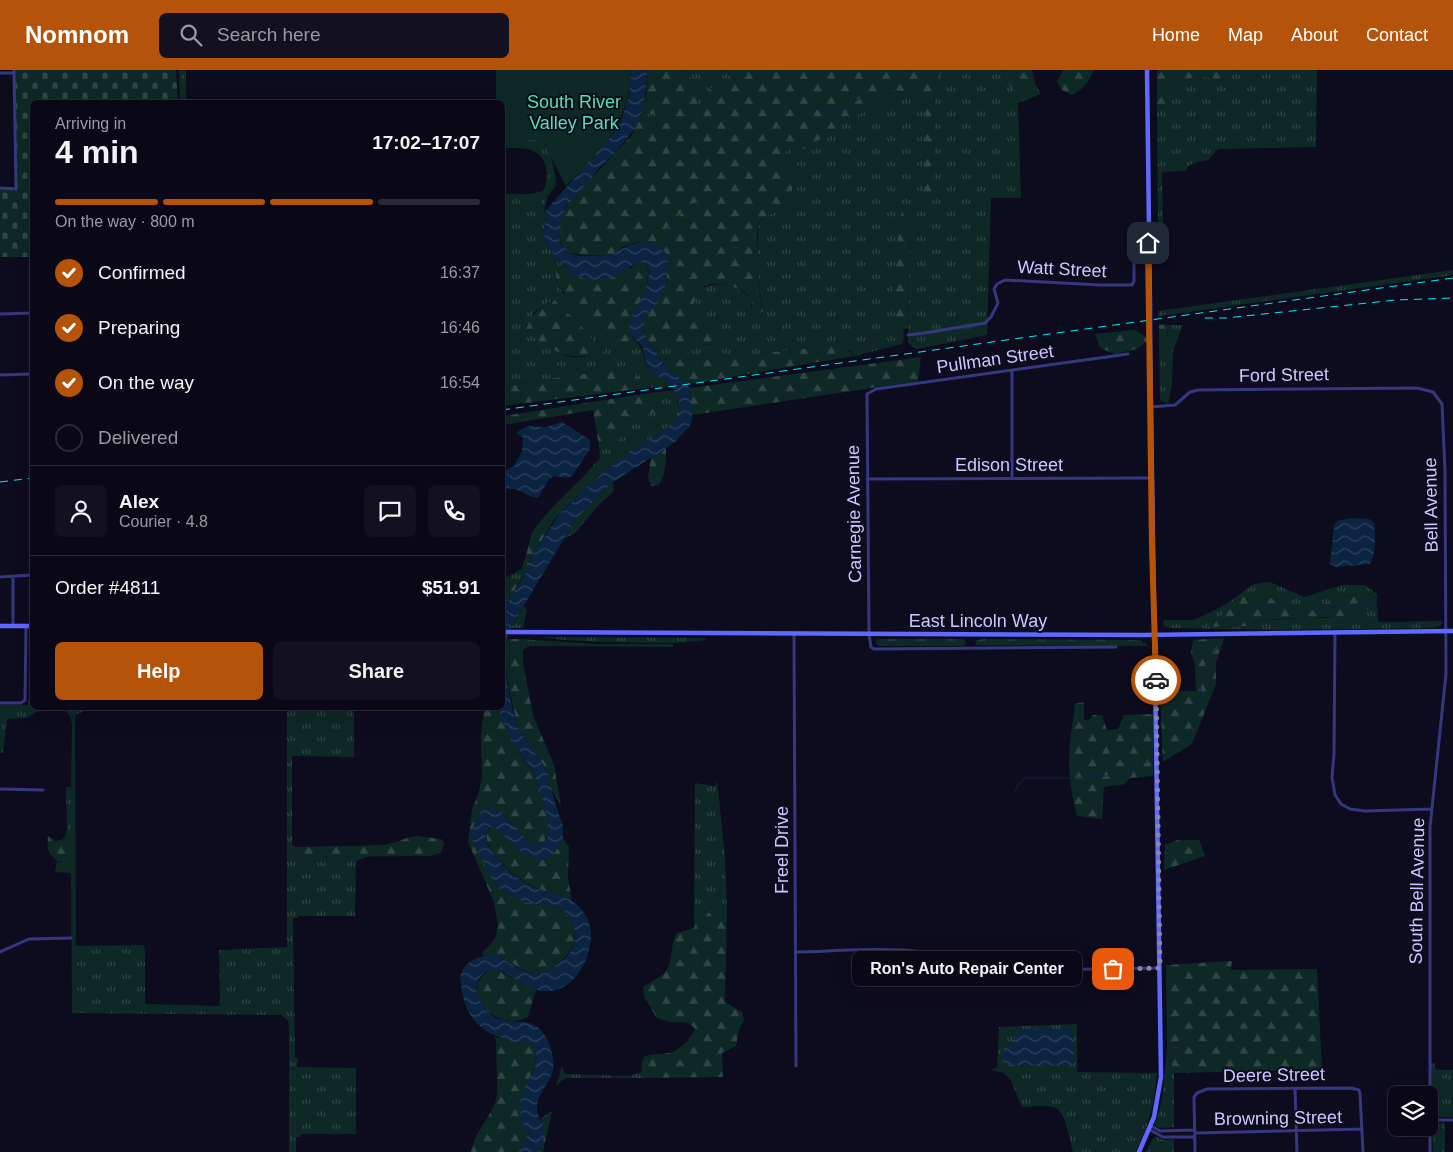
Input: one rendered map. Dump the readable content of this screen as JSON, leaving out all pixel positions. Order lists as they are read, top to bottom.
{
  "streets": {
    "main road": ["East Lincoln Way"],
    "street": [
      "Watt Street",
      "Pullman Street",
      "Ford Street",
      "Edison Street",
      "Bell Avenue",
      "Carnegie Avenue",
      "Freel Drive",
      "South Bell Avenue",
      "Deere Street",
      "Browning Street"
    ]
  },
  "crossings": [
    ["Pullman Street", "Carnegie Avenue"],
    ["Ford Street", "Bell Avenue"],
    ["Edison Street", "Carnegie Avenue"],
    ["Bell Avenue", "East Lincoln Way"],
    ["Bell Avenue", "South Bell Avenue"],
    ["Carnegie Avenue", "East Lincoln Way"],
    ["East Lincoln Way", "Freel Drive"],
    ["East Lincoln Way", "South Bell Avenue"],
    ["Deere Street", "Browning Street"]
  ],
  "parks": ["South River Valley Park"],
  "places": ["Ron's Auto Repair Center"],
  "page": {
    "header": "Nomnom",
    "search": "Search here",
    "nav": [
      "Home",
      "Map",
      "About",
      "Contact"
    ],
    "heading": ["4 min", "Arriving in", "17:02–17:07"],
    "panel": [
      "Alex",
      "Courier · 4.8",
      "Order #4811",
      "$51.91"
    ],
    "bar": "On the way · 800 m",
    "list": [
      ["Confirmed", "16:37"],
      ["Preparing", "16:46"],
      ["On the way", "16:54"],
      "Delivered"
    ],
    "buttons": ["Help", "Share"],
    "bubble": "Ron's Auto Repair Center"
  }
}
